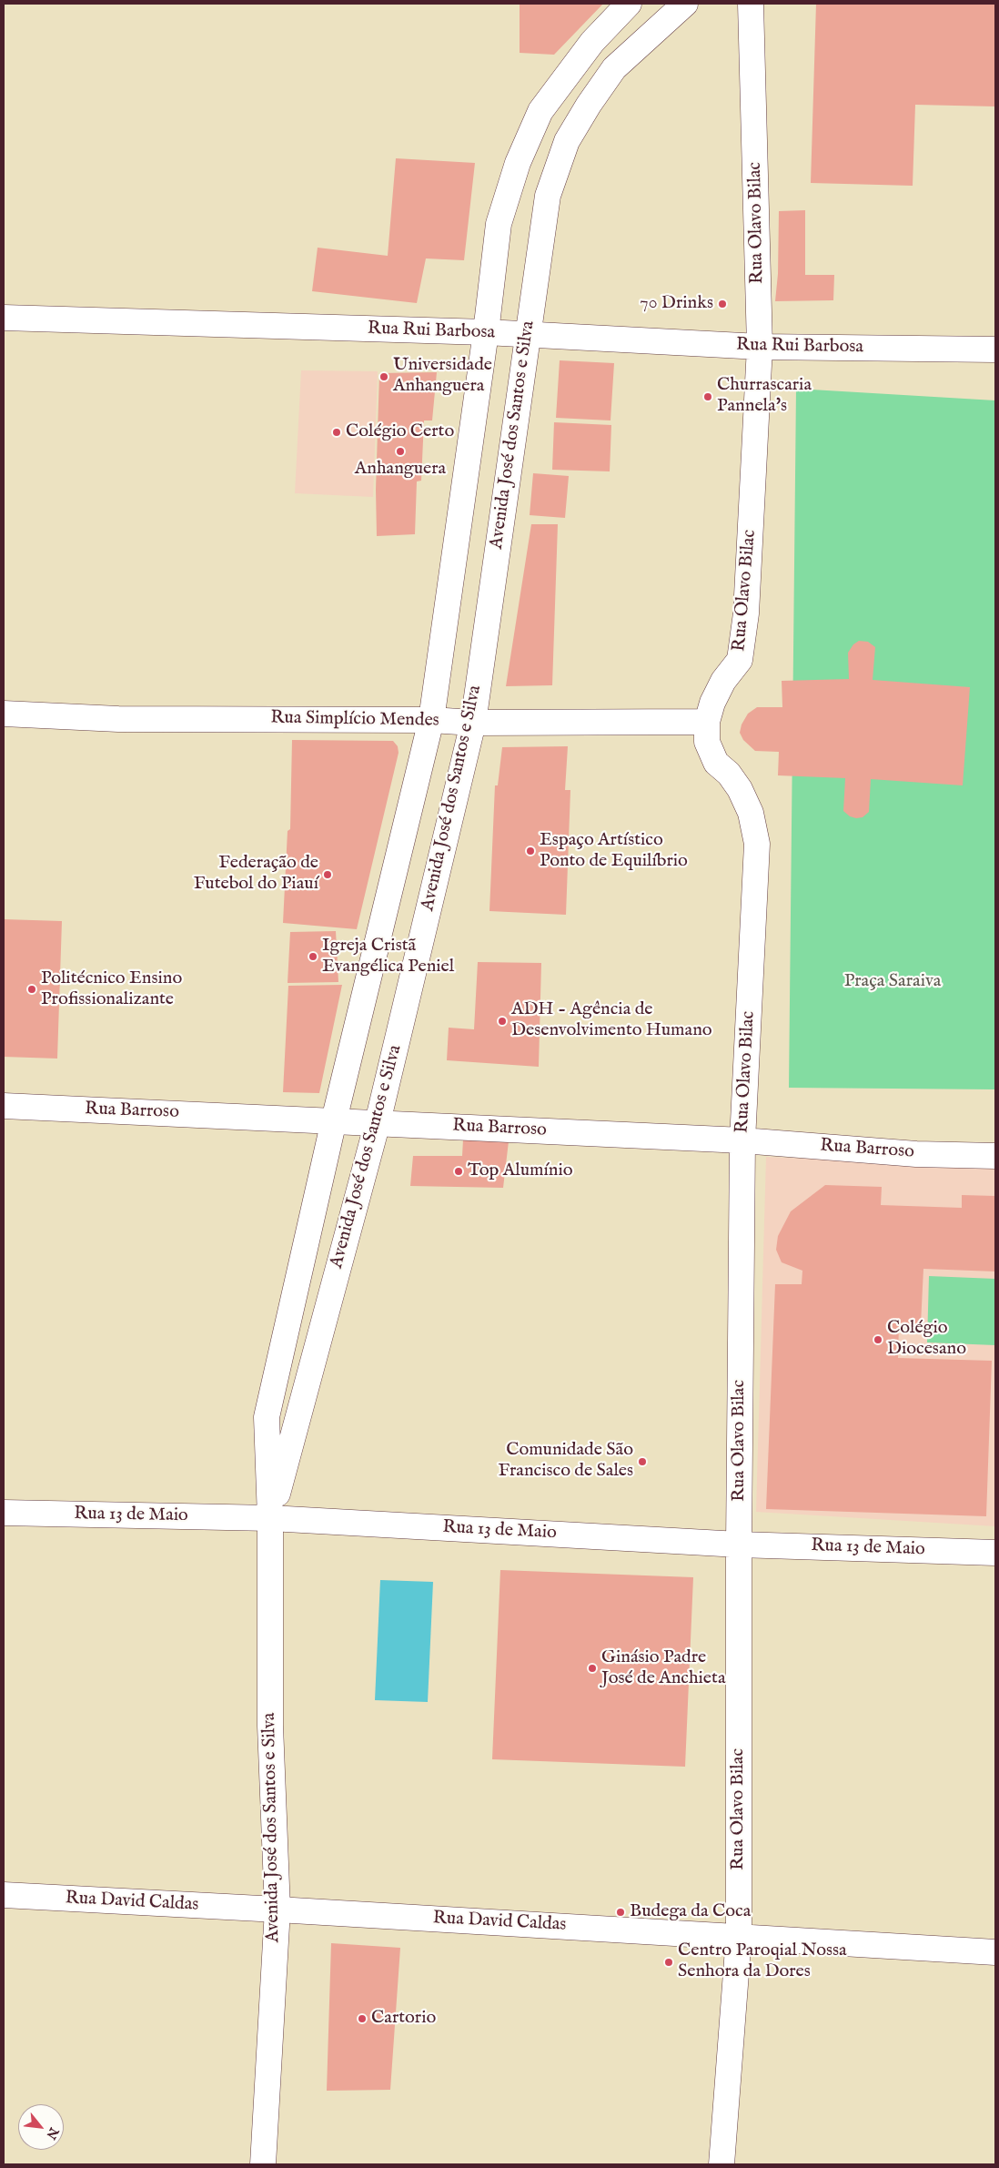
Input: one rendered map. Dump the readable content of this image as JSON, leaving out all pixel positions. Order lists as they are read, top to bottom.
{
  "streets": {
    "street": [
      "Rua Olavo Bilac",
      "Rua Rui Barbosa",
      "Avenida José dos Santos e Silva",
      "Rua Simplício Mendes",
      "Rua Barroso",
      "Rua 13 de Maio",
      "Rua David Caldas"
    ]
  },
  "crossings": [
    ["Rua Olavo Bilac", "Rua Rui Barbosa"],
    ["Rua Olavo Bilac", "Rua Simplício Mendes"],
    ["Rua Olavo Bilac", "Rua Barroso"],
    ["Rua Olavo Bilac", "Rua 13 de Maio"],
    ["Rua Olavo Bilac", "Rua David Caldas"],
    ["Rua Rui Barbosa", "Avenida José dos Santos e Silva"],
    ["Avenida José dos Santos e Silva", "Rua Simplício Mendes"],
    ["Avenida José dos Santos e Silva", "Rua Barroso"],
    ["Avenida José dos Santos e Silva", "Rua 13 de Maio"],
    ["Avenida José dos Santos e Silva", "Rua David Caldas"]
  ],
  "parks": ["Praça Saraiva"],
  "places": [
    "70 Drinks",
    "Universidade Anhanguera",
    "Churrascaria Pannela's",
    "Colégio Certo",
    "Anhanguera",
    "Espaço Artístico Ponto de Equilíbrio",
    "Federação de Futebol do Piauí",
    "Igreja Cristã Evangélica Peniel",
    "Politécnico Ensino Profissionalizante",
    "ADH - Agência de Desenvolvimento Humano",
    "Top Alumínio",
    "Colégio Diocesano",
    "Comunidade São Francisco de Sales",
    "Ginásio Padre José de Anchieta",
    "Budega da Coca",
    "Centro Paroqial Nossa Senhora da Dores",
    "Cartorio"
  ],
  "north": "bottom right"
}
